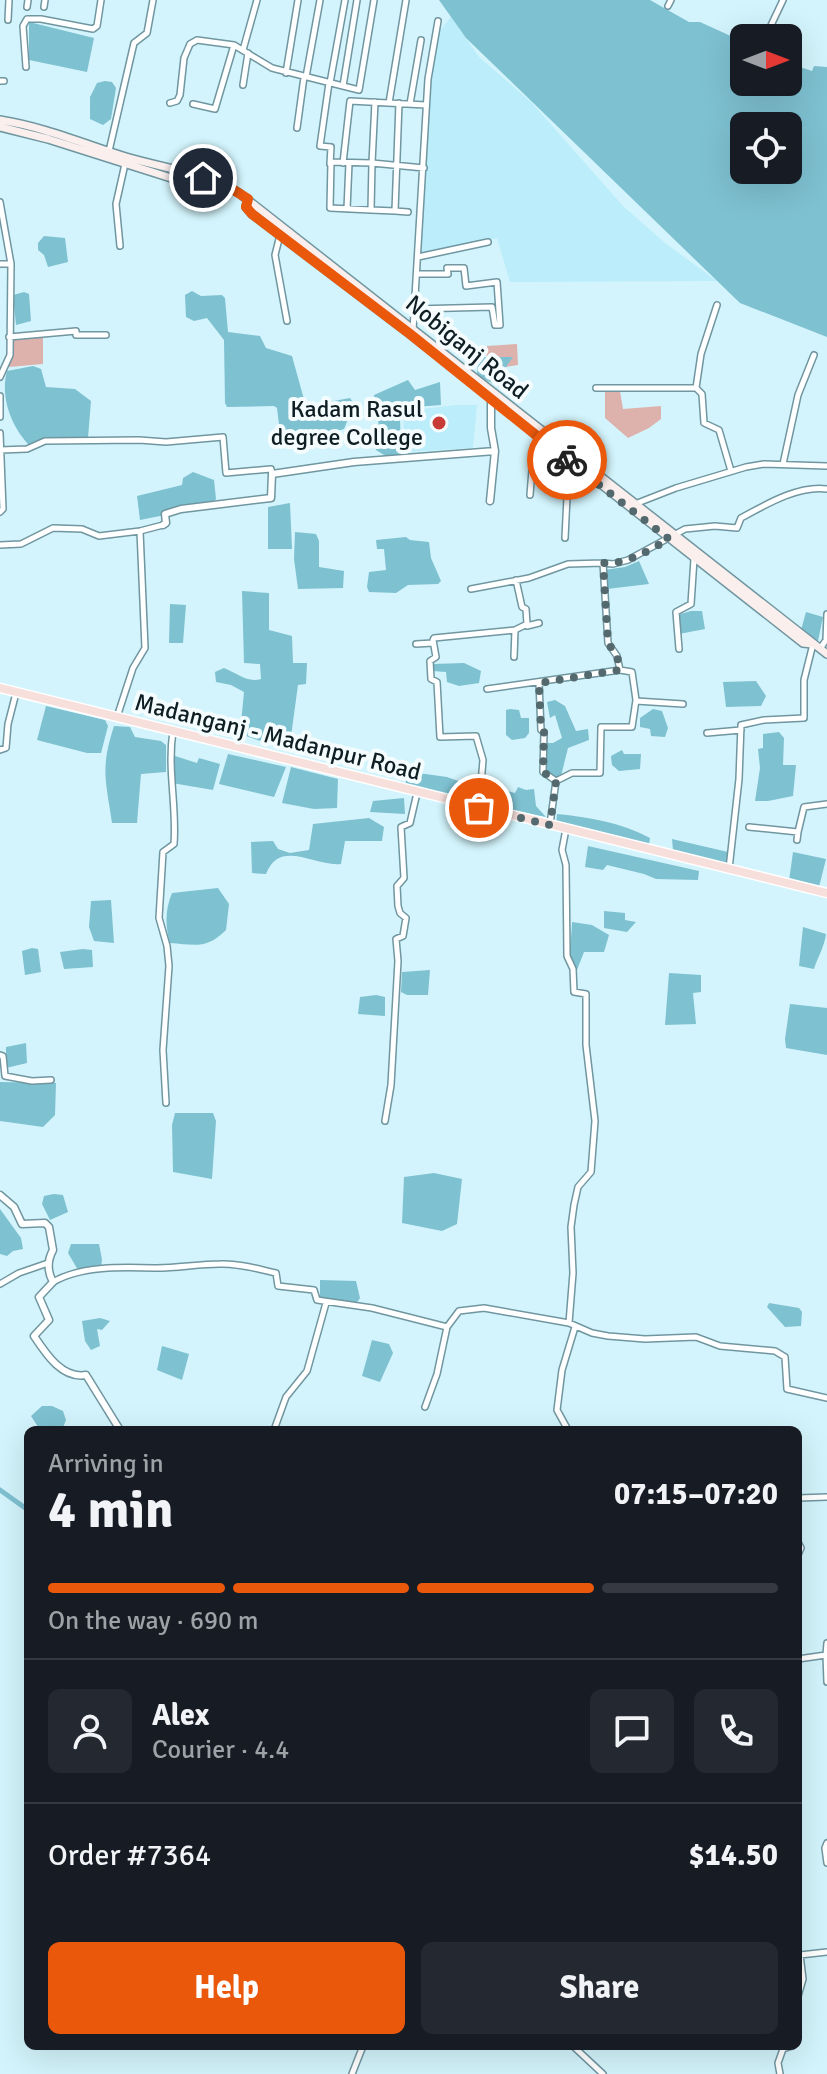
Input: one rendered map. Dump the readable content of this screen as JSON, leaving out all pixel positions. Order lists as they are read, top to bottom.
{
  "streets": {
    "main road": ["Nobiganj Road", "Madanganj - Madanpur Road"]
  },
  "places": ["Kadam Rasul degree College"],
  "north": "right",
  "page": {
    "heading": ["4 min", "Arriving in", "07:15–07:20"],
    "panel": [
      "Alex",
      "Courier · 4.4",
      "Order #7364",
      "$14.50"
    ],
    "bar": "On the way · 690 m",
    "buttons": ["Help", "Share"]
  }
}
